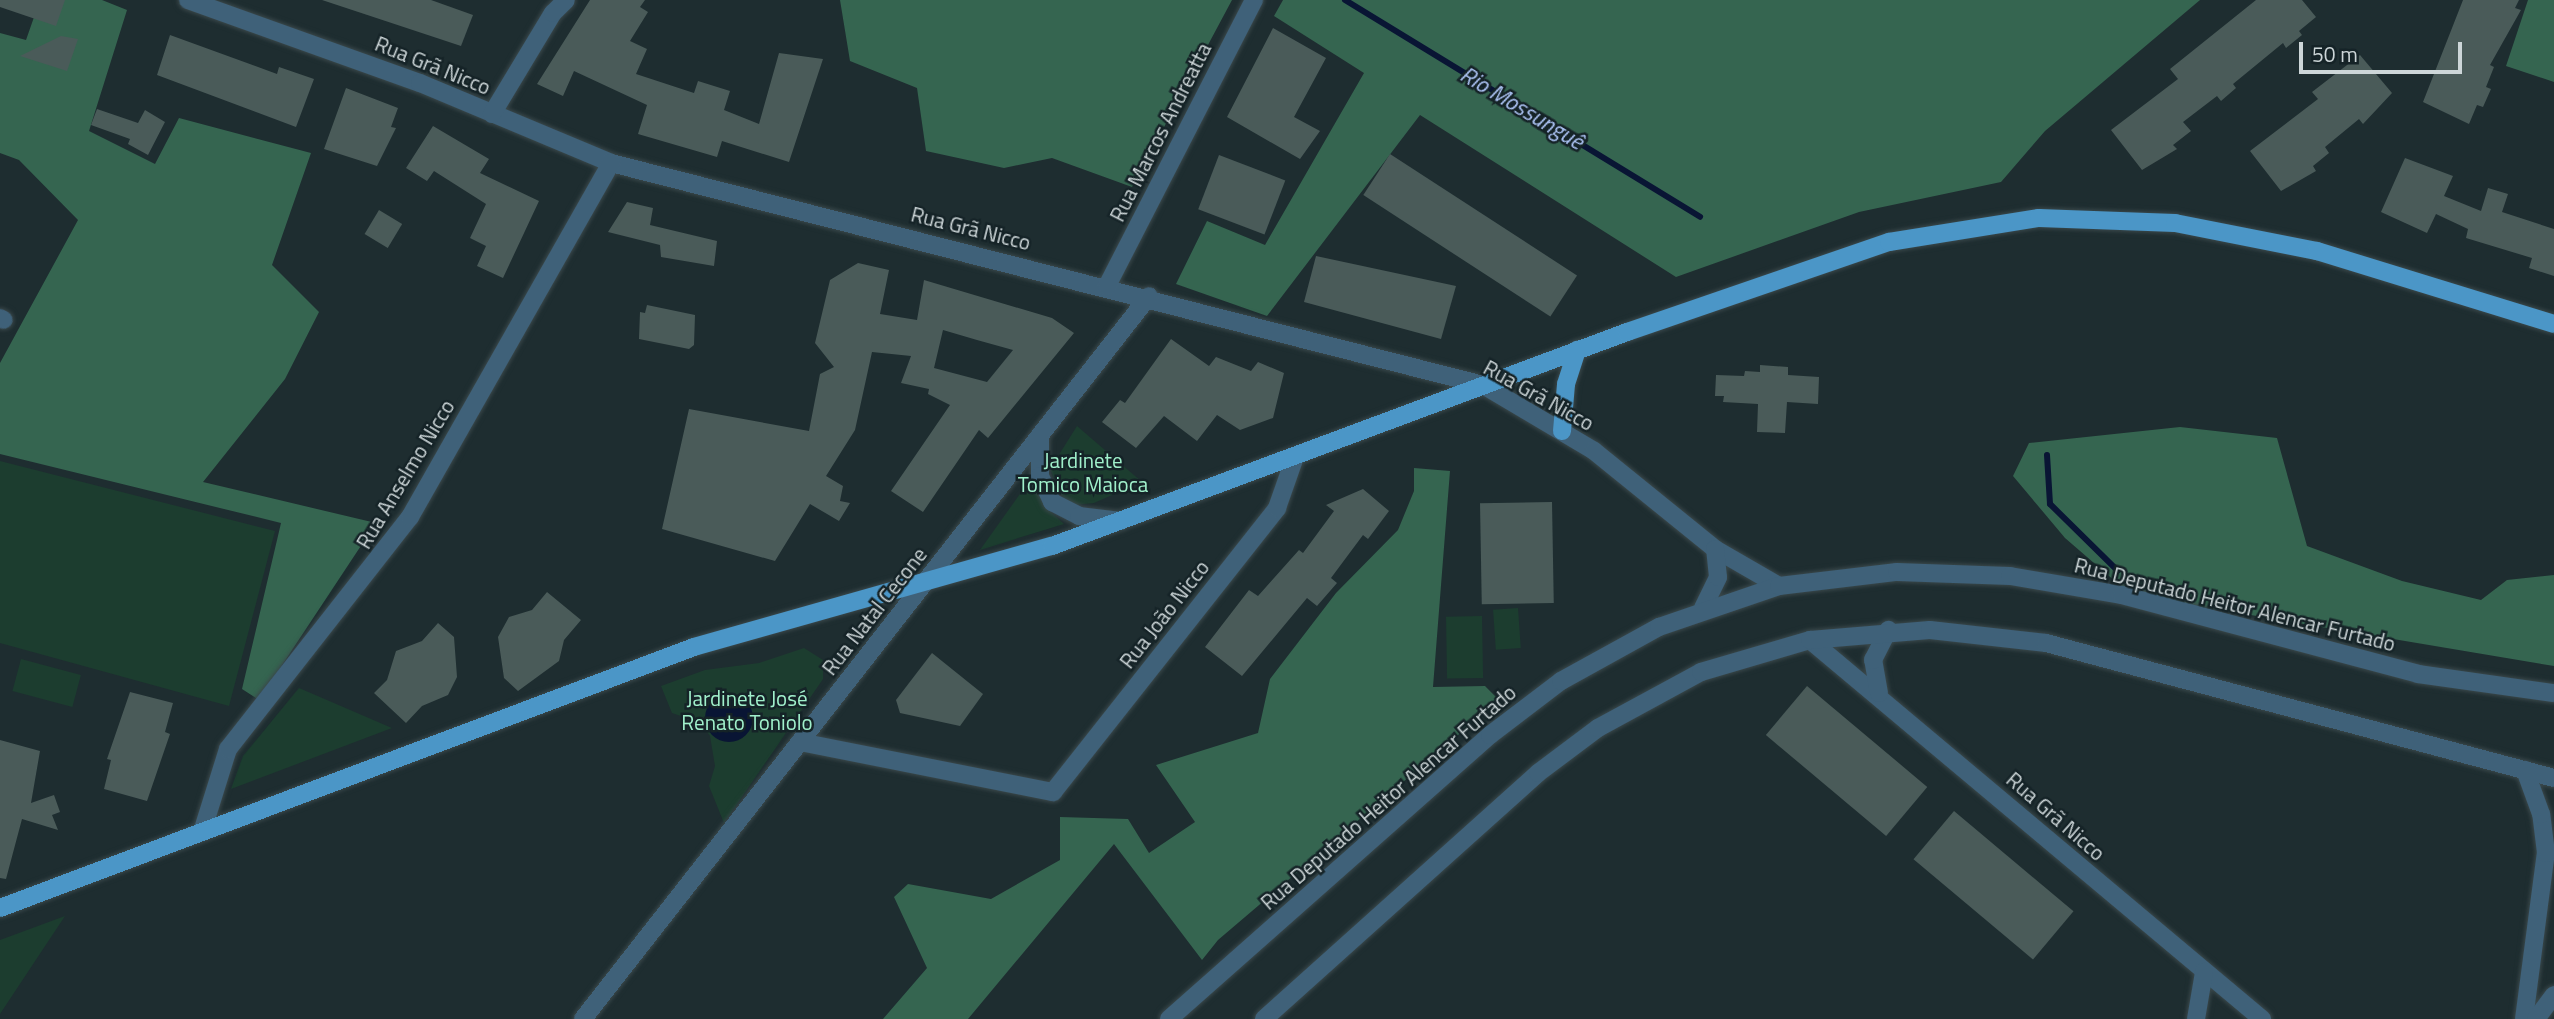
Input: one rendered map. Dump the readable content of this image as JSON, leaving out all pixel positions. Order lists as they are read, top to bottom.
{
  "streets": {
    "street": [
      "Rua Grã Nicco",
      "Rua Marcos Andreatta",
      "Rua Anselmo Nicco",
      "Rua Deputado Heitor Alencar Furtado",
      "Rua Natal Cecone",
      "Rua João Nicco"
    ]
  },
  "crossings": [
    ["Rua Grã Nicco", "Rua Marcos Andreatta"],
    ["Rua Grã Nicco", "Rua Anselmo Nicco"],
    ["Rua Grã Nicco", "Rua Deputado Heitor Alencar Furtado"],
    ["Rua Grã Nicco", "Rua Natal Cecone"],
    ["Rua Natal Cecone", "Rua João Nicco"]
  ],
  "water": ["Rio Mossunguê"],
  "parks": ["Jardinete Tomico Maioca", "Jardinete José Renato Toniolo"],
  "scale_bar": "50 m"
}
